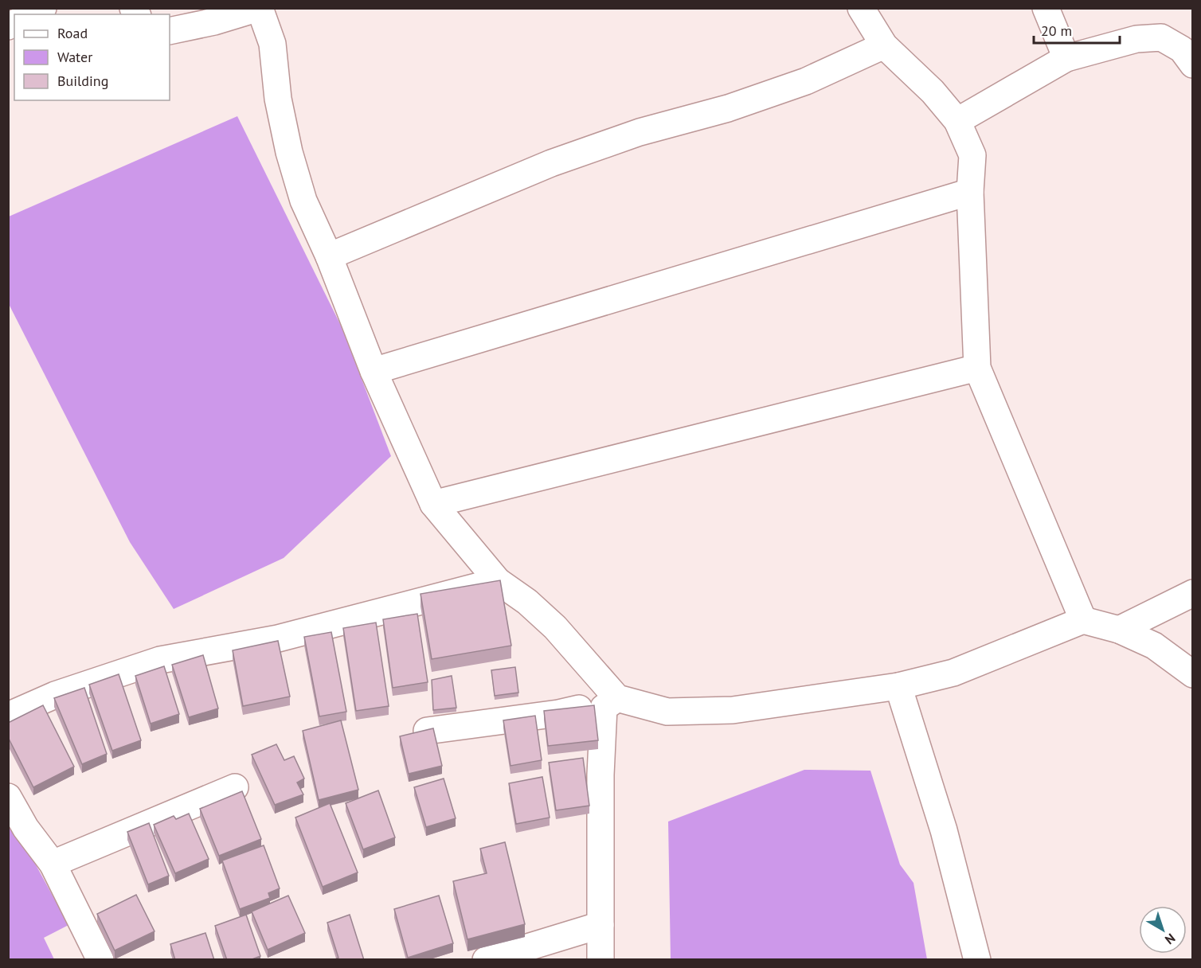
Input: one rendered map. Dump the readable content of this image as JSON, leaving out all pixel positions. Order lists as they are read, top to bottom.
{
  "legend": ["Road", "Water", "Building"],
  "scale_bar": "20 m",
  "north": "bottom right"
}
